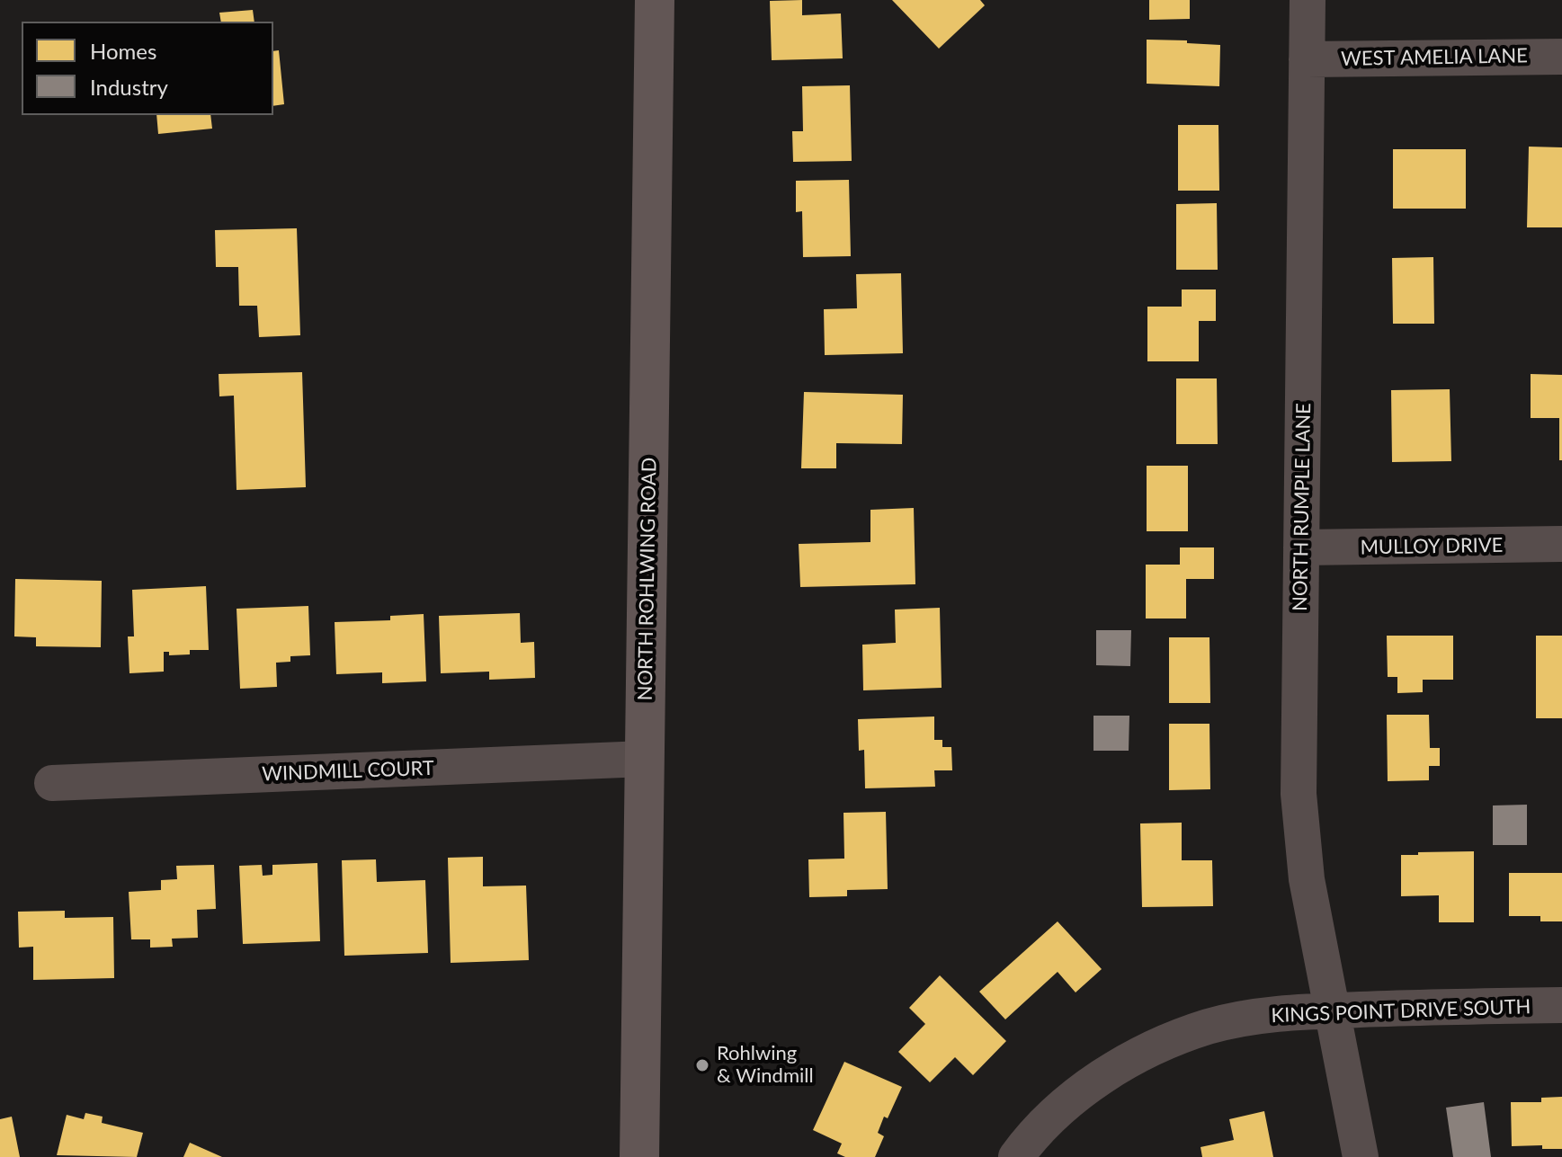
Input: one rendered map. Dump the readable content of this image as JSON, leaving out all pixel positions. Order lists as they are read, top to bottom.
{
  "streets": {
    "main road": ["NORTH ROHLWING ROAD"],
    "street": [
      "WEST AMELIA LANE",
      "NORTH RUMPLE LANE",
      "MULLOY DRIVE",
      "WINDMILL COURT",
      "KINGS POINT DRIVE SOUTH"
    ]
  },
  "crossings": [
    ["WEST AMELIA LANE", "NORTH RUMPLE LANE"],
    ["NORTH RUMPLE LANE", "MULLOY DRIVE"],
    ["NORTH RUMPLE LANE", "KINGS POINT DRIVE SOUTH"],
    ["NORTH ROHLWING ROAD", "WINDMILL COURT"]
  ],
  "places": ["Rohlwing & Windmill"],
  "legend": ["Homes", "Industry"]
}
